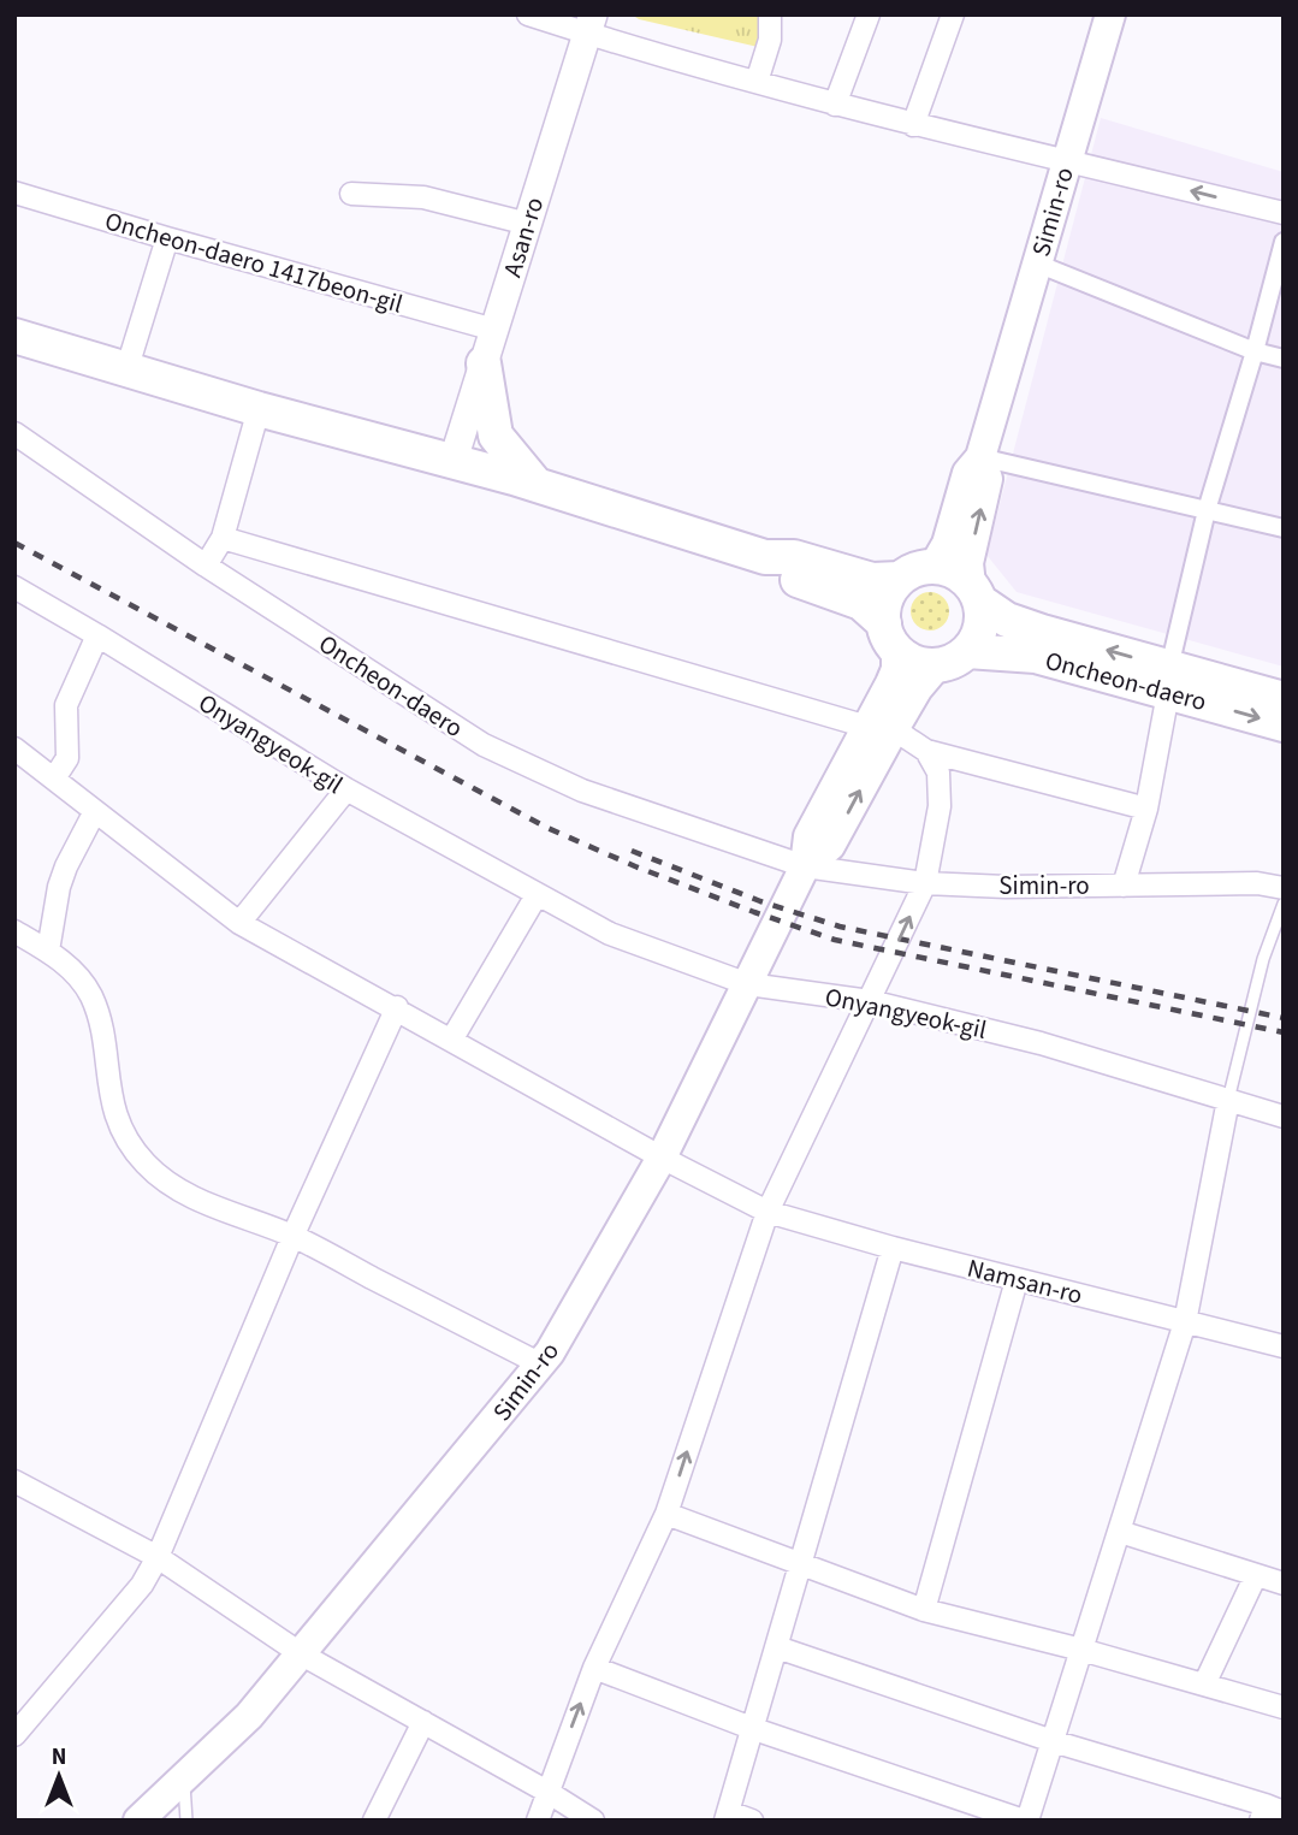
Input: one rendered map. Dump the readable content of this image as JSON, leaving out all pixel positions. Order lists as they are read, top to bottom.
{
  "streets": {
    "main road": ["Simin-ro", "Oncheon-daero"],
    "street": [
      "Asan-ro",
      "Oncheon-daero 1417beon-gil",
      "Onyangyeok-gil",
      "Namsan-ro"
    ]
  },
  "crossings": [
    ["Simin-ro", "Oncheon-daero"],
    ["Simin-ro", "Onyangyeok-gil"],
    ["Simin-ro", "Namsan-ro"],
    ["Asan-ro", "Oncheon-daero 1417beon-gil"]
  ],
  "north": "top"
}
